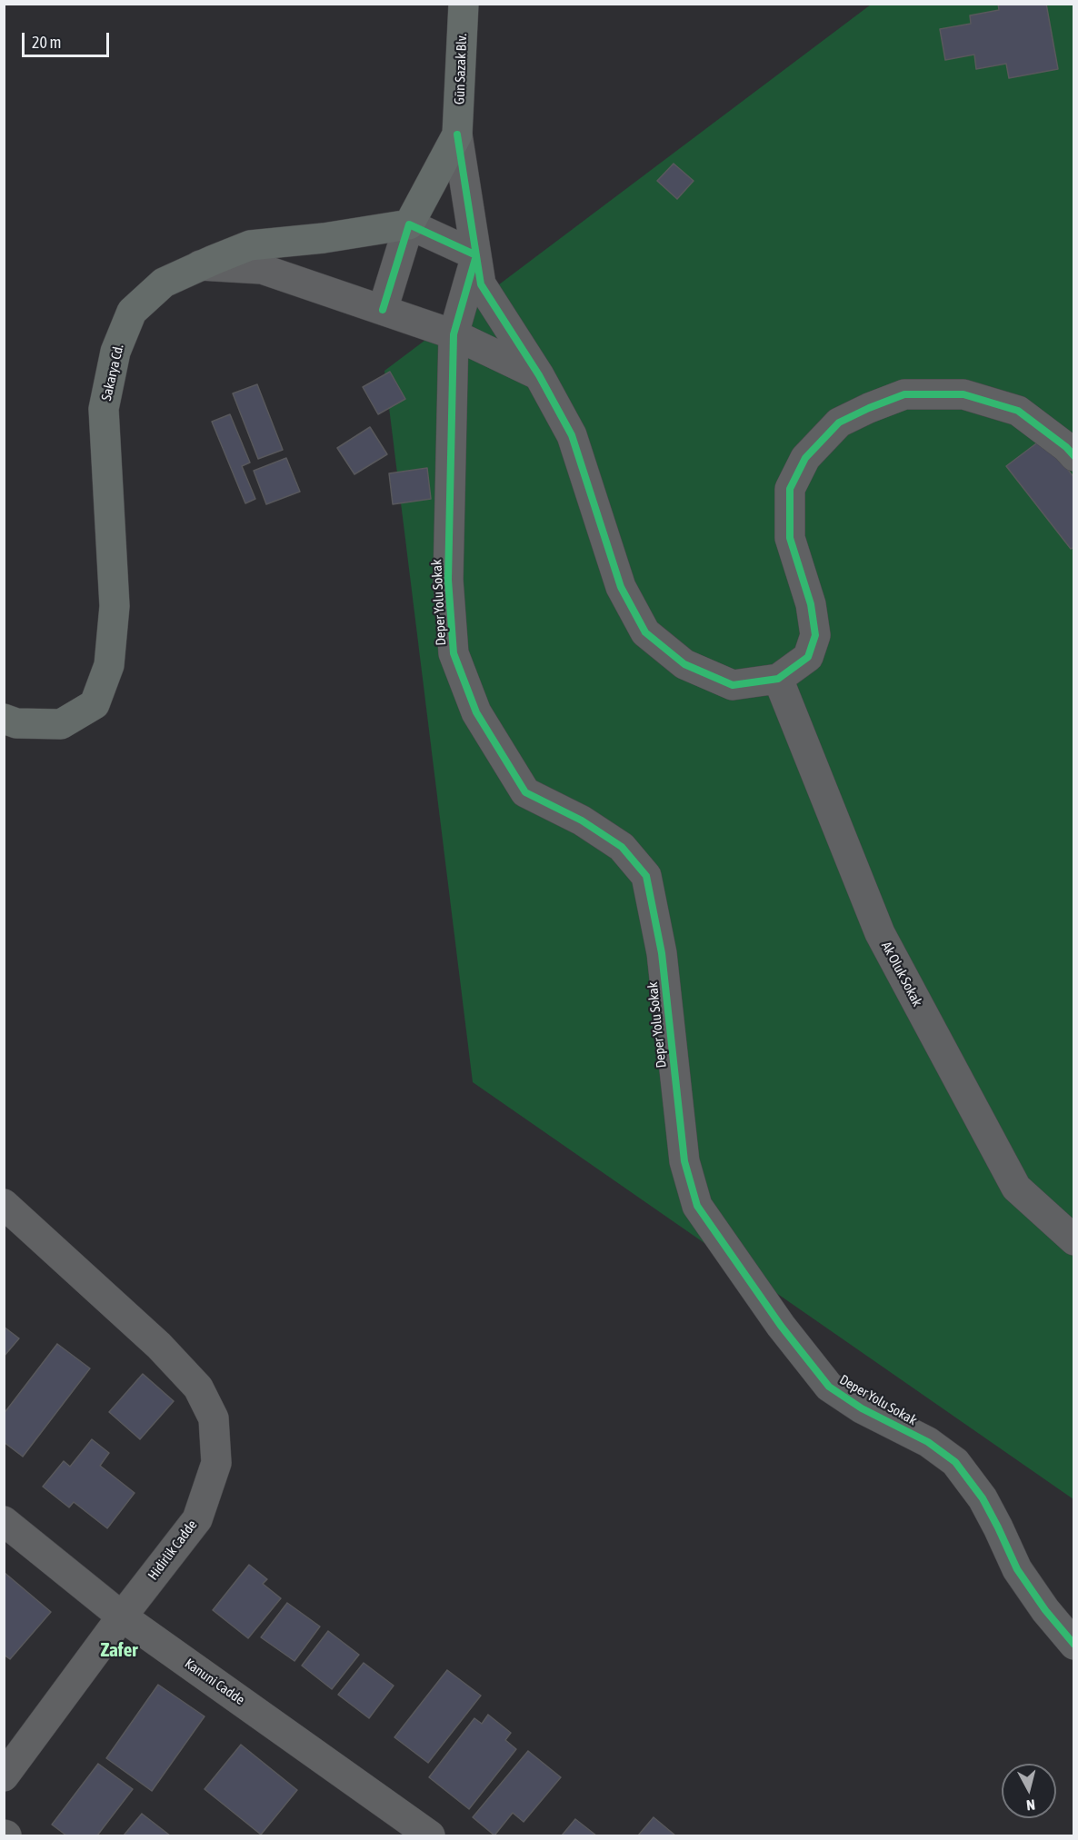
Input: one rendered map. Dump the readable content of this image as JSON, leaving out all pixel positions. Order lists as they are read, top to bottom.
{
  "streets": {
    "main road": ["Gün Sazak Blv.", "Sakarya Cd."],
    "street": [
      "Deper Yolu Sokak",
      "Ak Oluk Sokak",
      "Hidirlik Cadde",
      "Kanuni Cadde"
    ]
  },
  "crossings": [
    ["Hidirlik Cadde", "Kanuni Cadde"]
  ],
  "districts": ["Zafer"],
  "scale_bar": "20 m",
  "north": "bottom"
}
